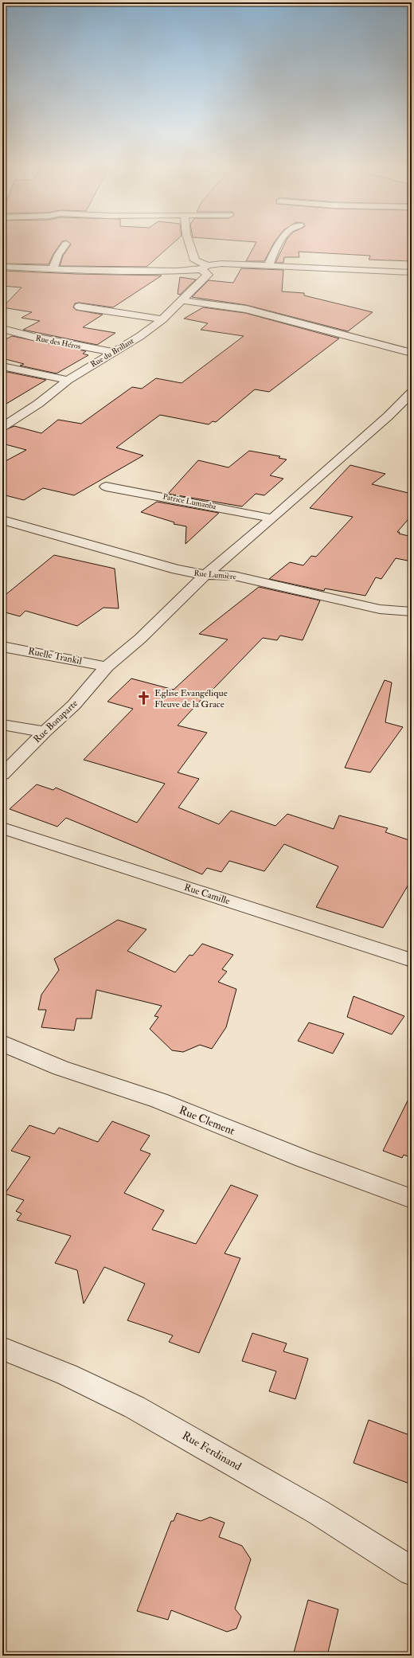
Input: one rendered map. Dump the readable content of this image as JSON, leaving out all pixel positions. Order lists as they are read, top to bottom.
{
  "streets": {
    "street": [
      "Rue des Héros",
      "Rue du Brillant",
      "Patrice Lumanba",
      "Rue Lumière",
      "Ruelle Trankil",
      "Rue Bonaparte",
      "Rue Camille",
      "Rue Clement",
      "Rue Ferdinand"
    ]
  },
  "crossings": [
    ["Rue des Héros", "Rue du Brillant"],
    ["Patrice Lumanba", "Rue Bonaparte"],
    ["Rue Lumière", "Rue Bonaparte"],
    ["Ruelle Trankil", "Rue Bonaparte"]
  ],
  "places": {
    "church": ["Eglise Evangélique Fleuve de la Grace"]
  }
}
